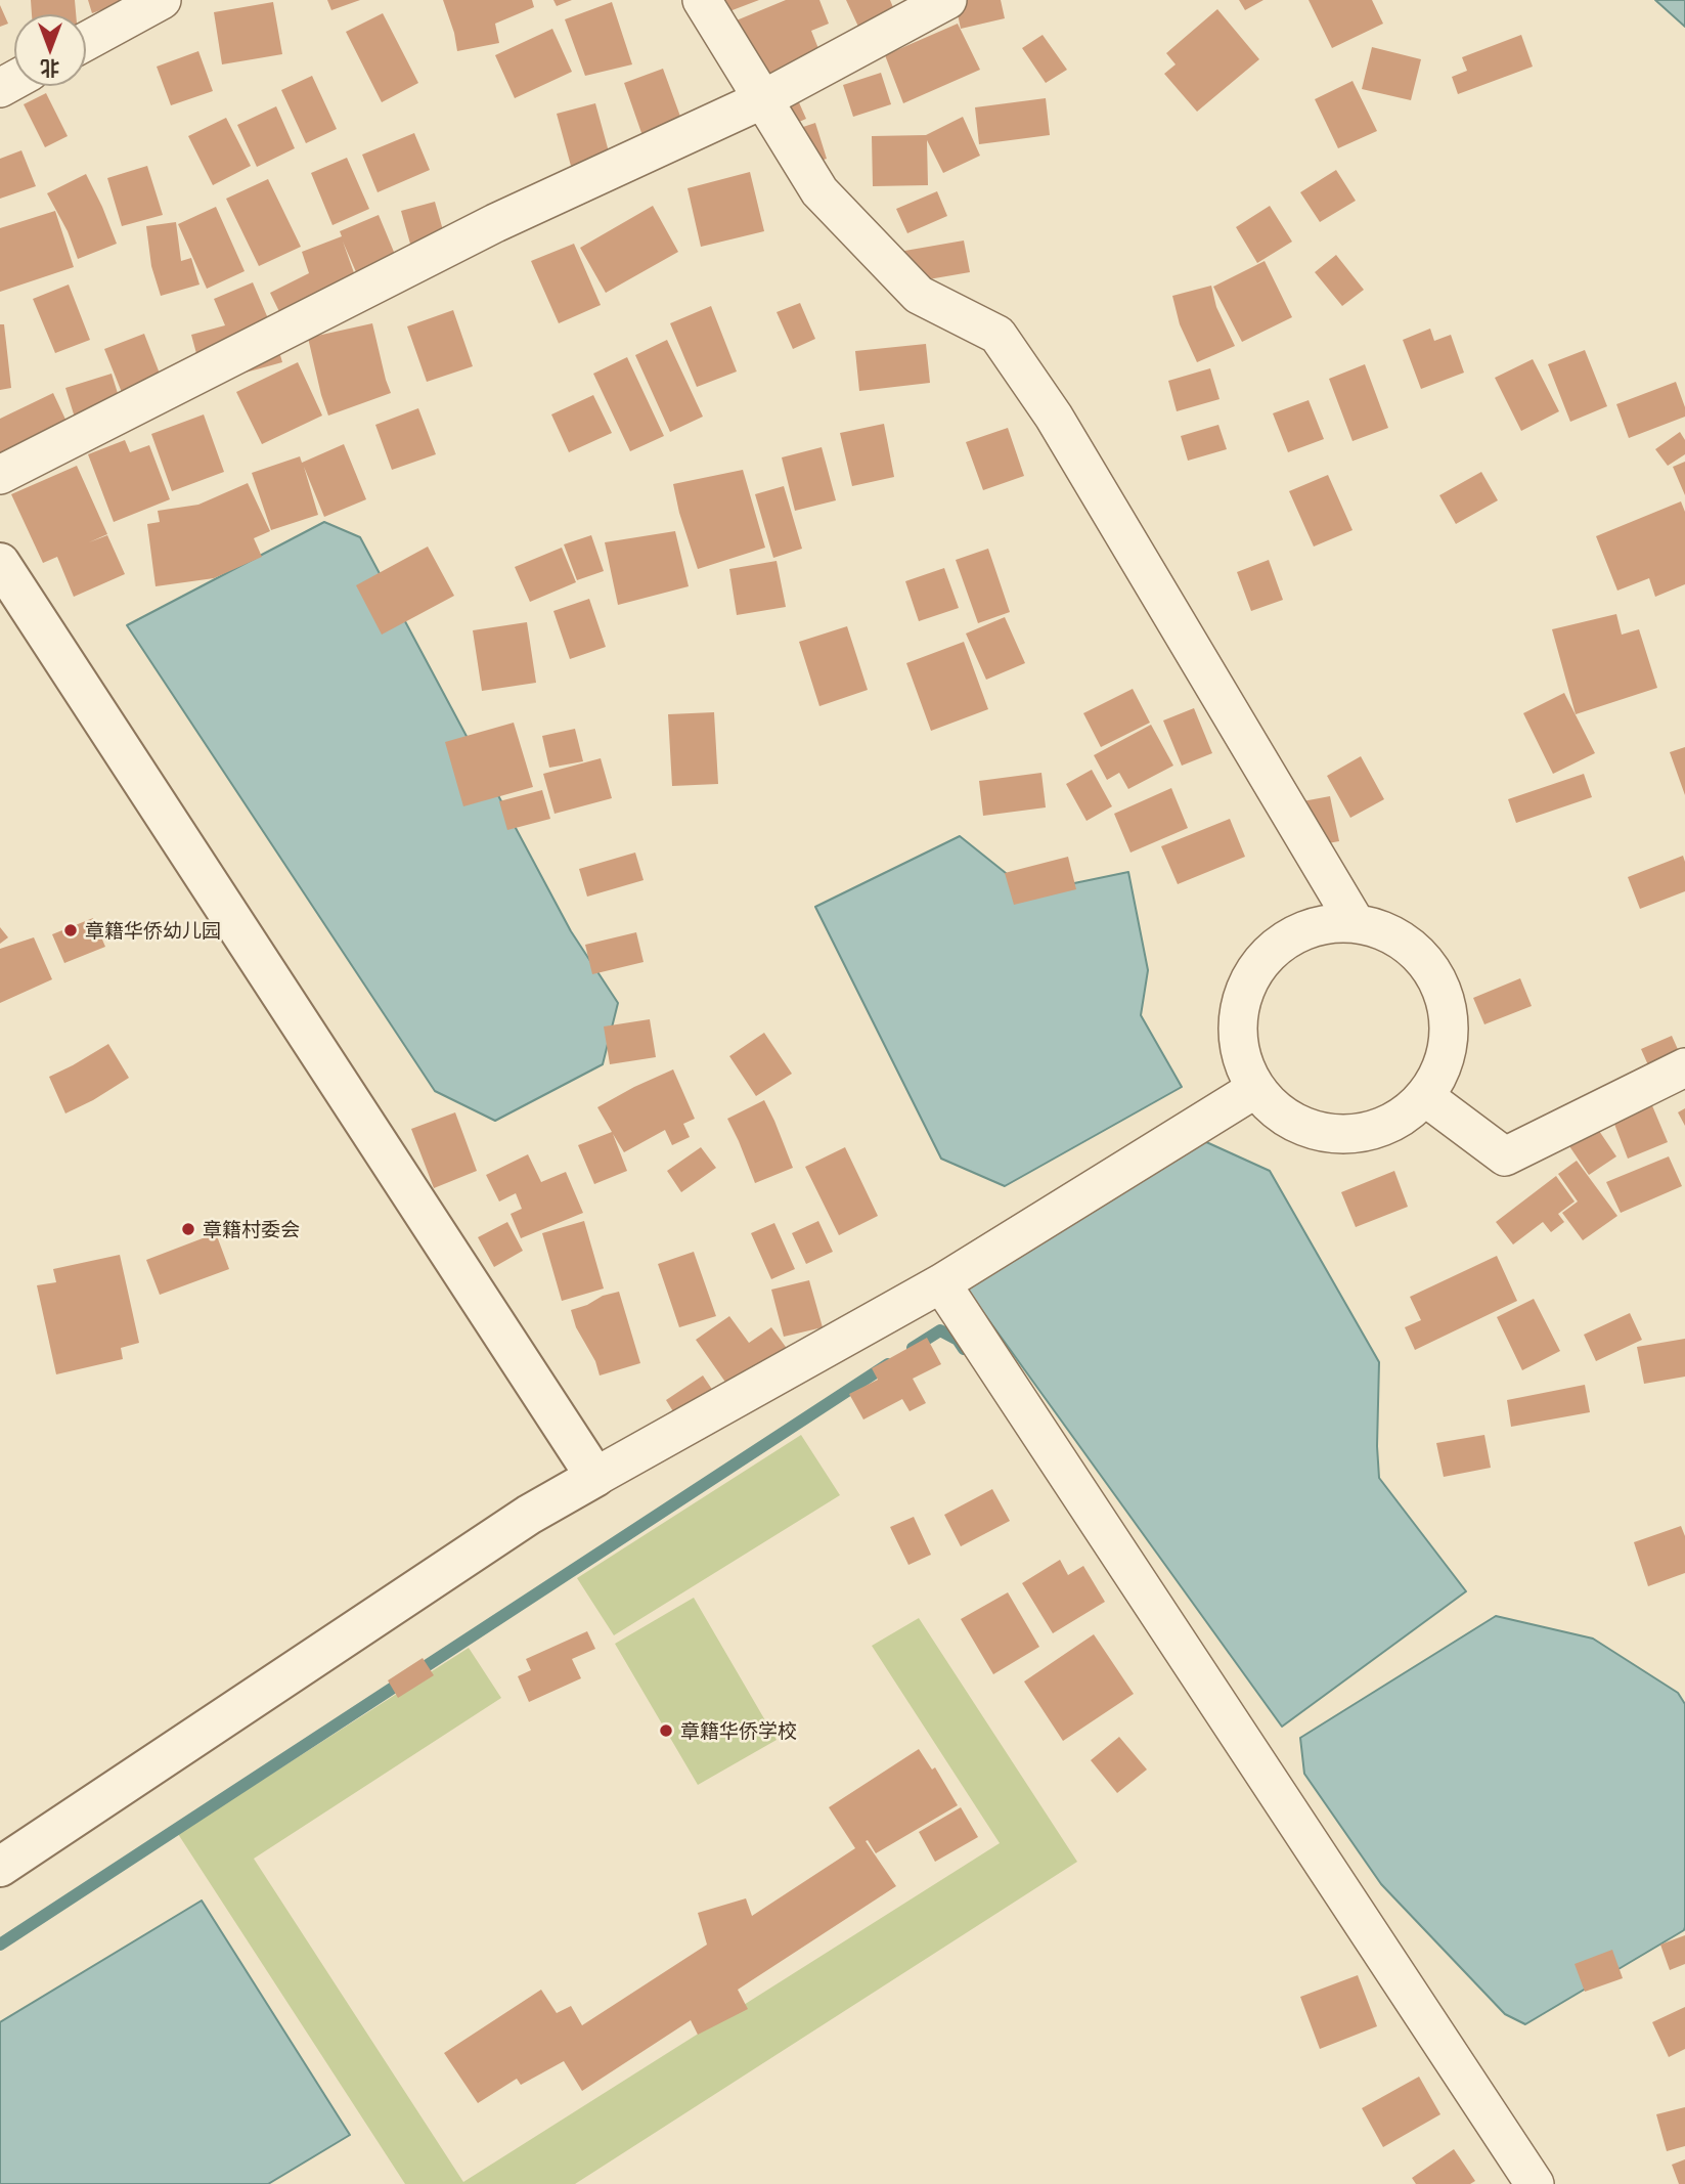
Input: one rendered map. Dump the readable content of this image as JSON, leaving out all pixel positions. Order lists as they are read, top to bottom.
{
  "places": ["章籍华侨幼儿园", "章籍村委会", "章籍华侨学校"],
  "north": "bottom"
}
